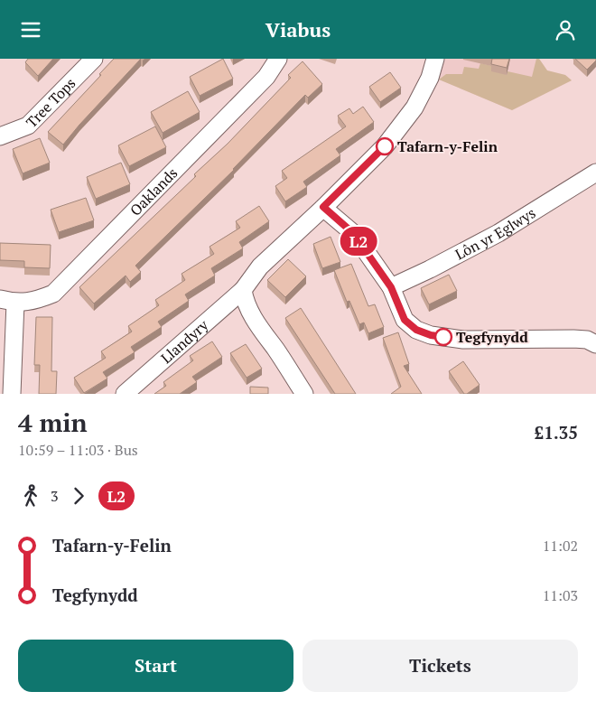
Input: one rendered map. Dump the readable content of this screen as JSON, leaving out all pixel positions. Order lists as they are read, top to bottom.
{
  "streets": {
    "street": [
      "Tree Tops",
      "Oaklands",
      "Lôn yr Eglwys",
      "Llandyry"
    ]
  },
  "places": ["Tafarn-y-Felin", "Tegfynydd"],
  "lines": ["bus line L2"],
  "page": {
    "header": "Viabus",
    "on_map": "L2",
    "heading": ["4 min", "10:59 – 11:03 · Bus", "£1.35"],
    "legs": ["3", "L2"],
    "list": [
      {
        "name": "Tafarn-y-Felin",
        "value": "11:02"
      },
      {
        "name": "Tegfynydd",
        "value": "11:03"
      }
    ],
    "buttons": ["Start", "Tickets"]
  }
}
